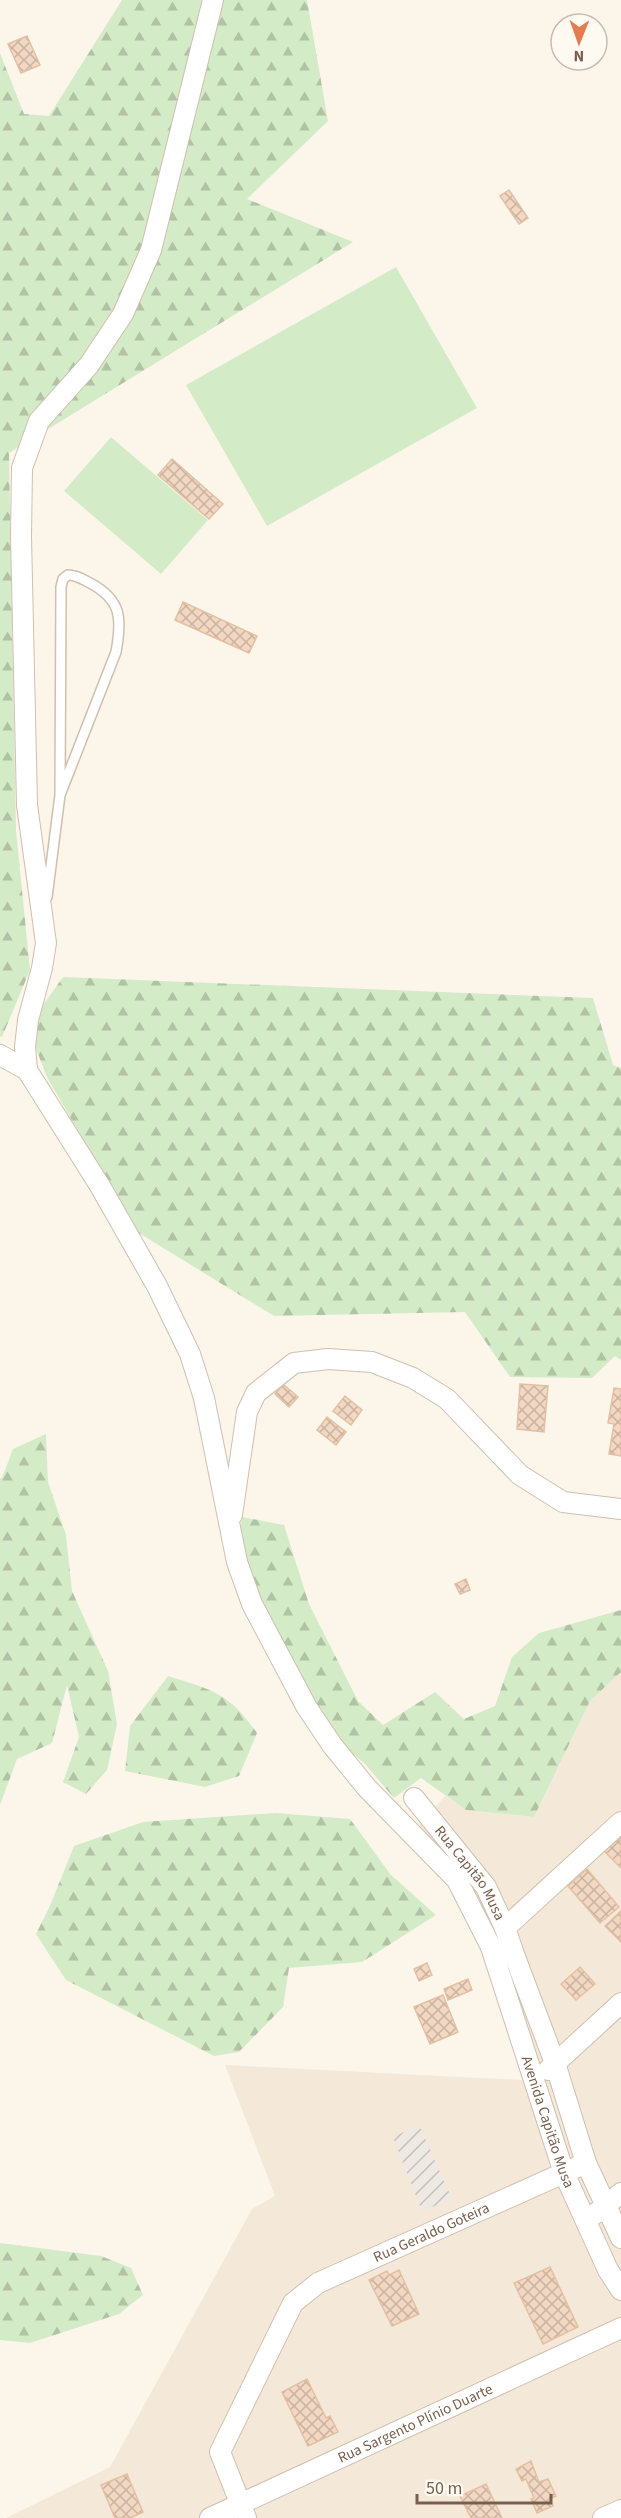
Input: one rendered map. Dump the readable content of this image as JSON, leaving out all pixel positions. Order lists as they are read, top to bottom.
{
  "streets": {
    "street": [
      "Rua Capitão Musa",
      "Avenida Capitão Musa",
      "Rua Geraldo Goteira",
      "Rua Sargento Plínio Duarte"
    ]
  },
  "crossings": [
    ["Rua Capitão Musa", "Avenida Capitão Musa"],
    ["Avenida Capitão Musa", "Rua Geraldo Goteira"],
    ["Rua Geraldo Goteira", "Rua Sargento Plínio Duarte"]
  ],
  "scale_bar": "50 m",
  "north": "bottom"
}
